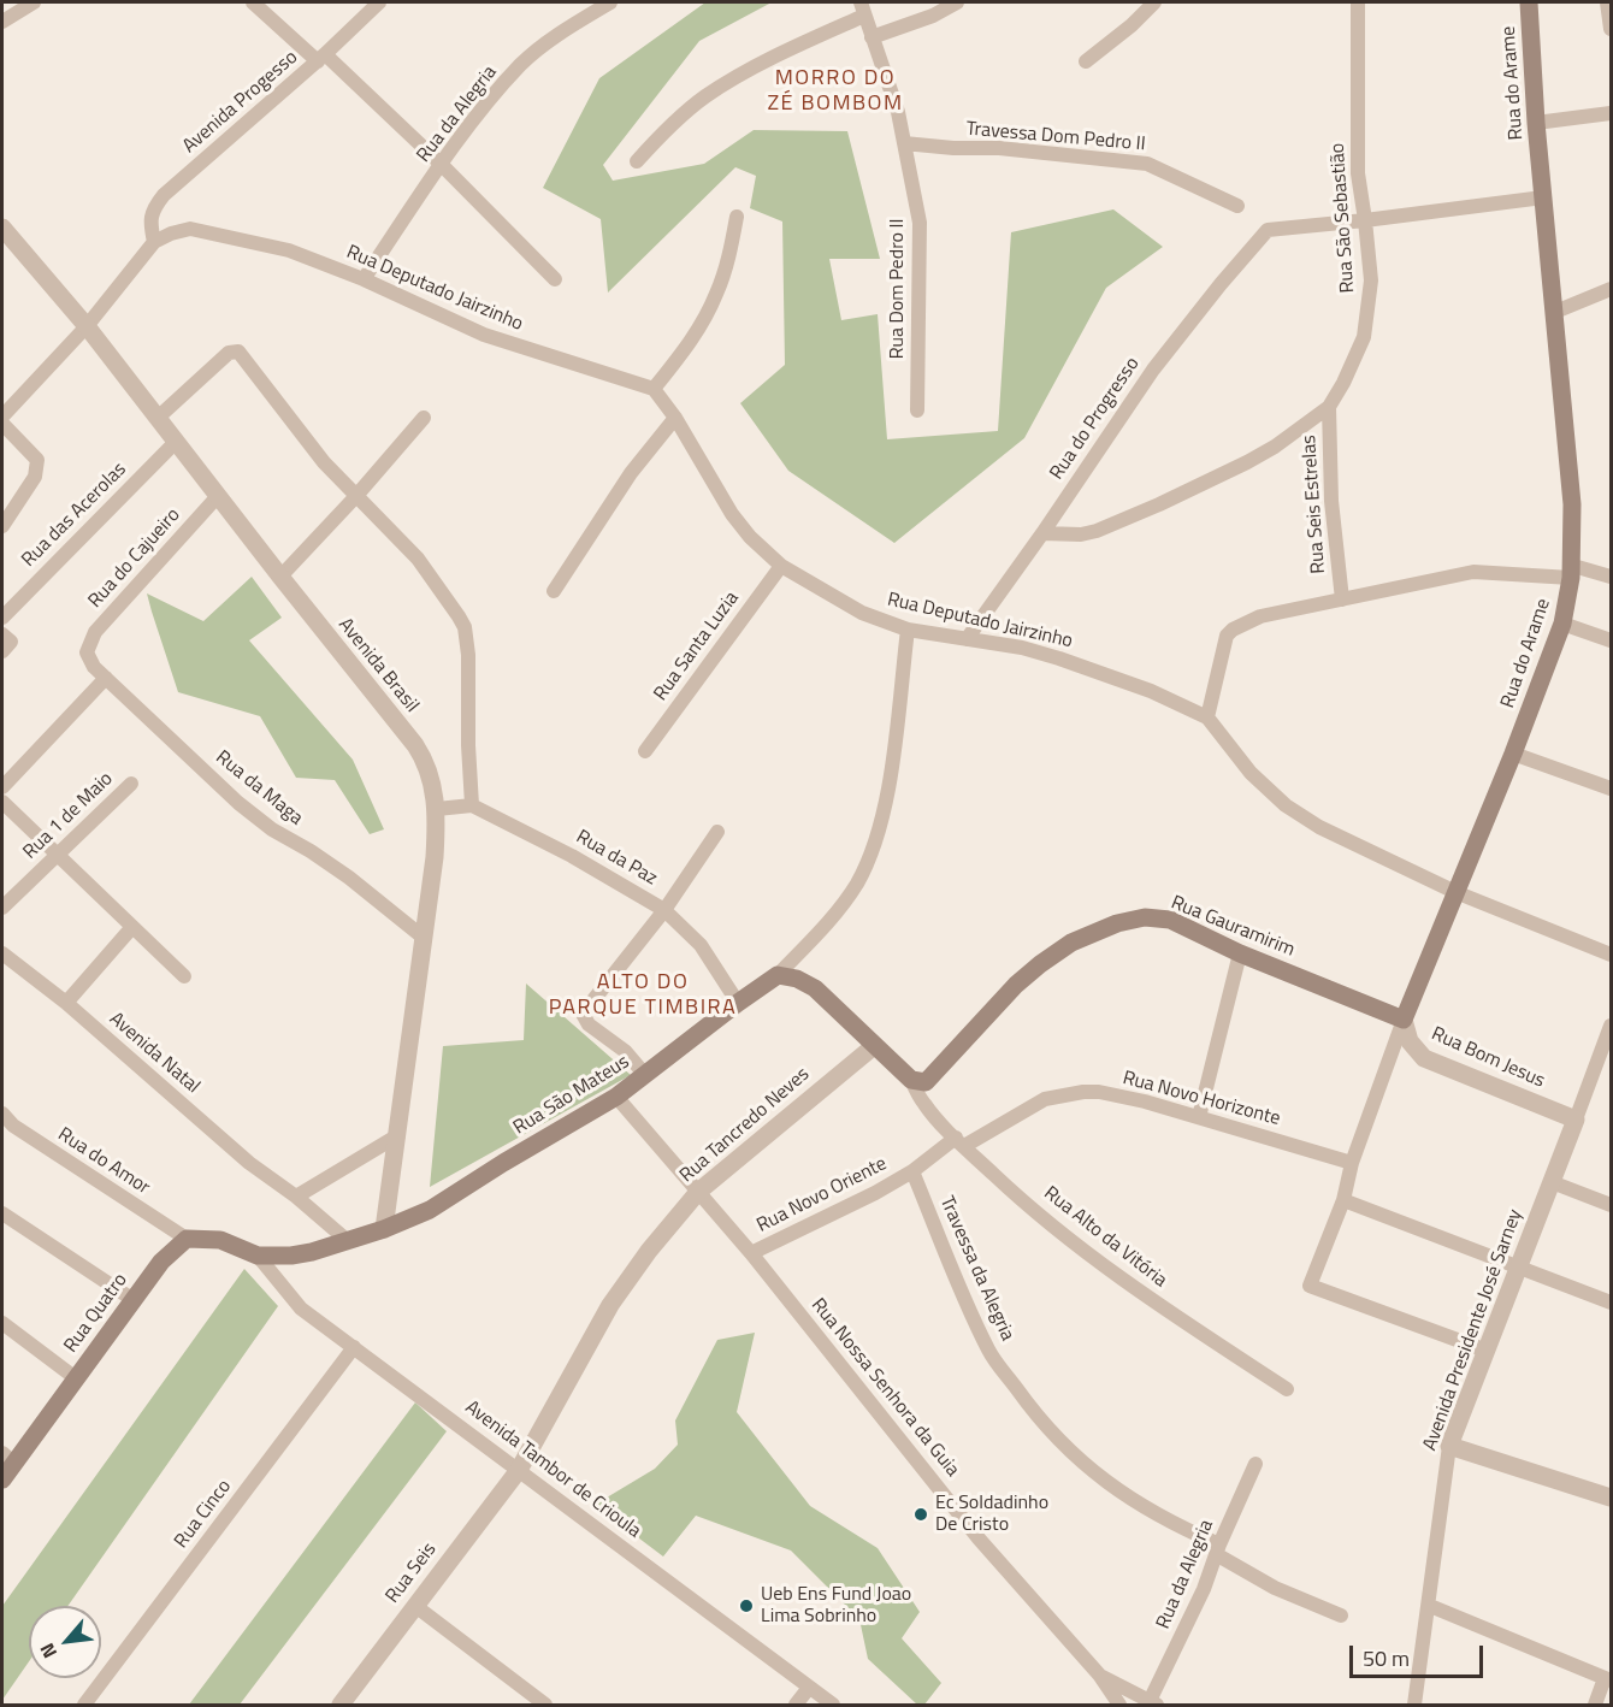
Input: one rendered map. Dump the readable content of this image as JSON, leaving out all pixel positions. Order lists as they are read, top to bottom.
{
  "streets": {
    "main road": [
      "Rua do Arame",
      "Rua Gauramirim",
      "Rua São Mateus",
      "Rua Alto da Vitória",
      "Rua Quatro"
    ],
    "street": [
      "Avenida Progesso",
      "Rua da Alegria",
      "Travessa Dom Pedro II",
      "Rua São Sebastião",
      "Rua Deputado Jairzinho",
      "Rua Dom Pedro II",
      "Rua do Progresso",
      "Rua Seis Estrelas",
      "Rua das Acerolas",
      "Rua do Cajueiro",
      "Rua Santa Luzia",
      "Avenida Brasil",
      "Rua da Maga",
      "Rua 1 de Maio",
      "Rua da Paz",
      "Avenida Natal",
      "Rua Bom Jesus",
      "Rua Novo Horizonte",
      "Rua Tancredo Neves",
      "Rua do Amor",
      "Rua Novo Oriente",
      "Travessa da Alegria",
      "Avenida Presidente José Sarney",
      "Rua Nossa Senhora da Guia",
      "Avenida Tambor de Crioula",
      "Rua Cinco",
      "Rua Seis"
    ]
  },
  "crossings": [
    ["Rua do Arame", "Rua Deputado Jairzinho"],
    ["Rua do Arame", "Rua Gauramirim"],
    ["Rua do Arame", "Rua Bom Jesus"],
    ["Rua do Arame", "Rua Novo Horizonte"],
    ["Avenida Progesso", "Rua Deputado Jairzinho"],
    ["Rua da Alegria", "Rua Deputado Jairzinho"],
    ["Rua da Alegria", "Travessa da Alegria"],
    ["Travessa Dom Pedro II", "Rua Dom Pedro II"],
    ["Rua São Sebastião", "Rua do Progresso"],
    ["Rua São Sebastião", "Rua Seis Estrelas"],
    ["Rua Deputado Jairzinho", "Rua do Progresso"],
    ["Rua Deputado Jairzinho", "Rua Santa Luzia"],
    ["Rua Deputado Jairzinho", "Rua São Mateus"],
    ["Rua das Acerolas", "Avenida Brasil"],
    ["Rua do Cajueiro", "Avenida Brasil"],
    ["Rua do Cajueiro", "Rua da Maga"],
    ["Avenida Brasil", "Rua da Maga"],
    ["Avenida Brasil", "Rua São Mateus"],
    ["Rua da Paz", "Rua São Mateus"],
    ["Rua Gauramirim", "Rua Bom Jesus"],
    ["Rua Gauramirim", "Rua Alto da Vitória"],
    ["Avenida Natal", "Rua São Mateus"],
    ["Rua Bom Jesus", "Avenida Presidente José Sarney"],
    ["Rua São Mateus", "Rua Alto da Vitória"],
    ["Rua São Mateus", "Rua Nossa Senhora da Guia"],
    ["Rua São Mateus", "Avenida Tambor de Crioula"],
    ["Rua Novo Horizonte", "Rua Alto da Vitória"],
    ["Rua Tancredo Neves", "Rua Alto da Vitória"],
    ["Rua Tancredo Neves", "Rua Nossa Senhora da Guia"],
    ["Rua Tancredo Neves", "Avenida Tambor de Crioula"],
    ["Rua Tancredo Neves", "Rua Seis"],
    ["Rua do Amor", "Rua Quatro"],
    ["Rua Novo Oriente", "Travessa da Alegria"],
    ["Rua Novo Oriente", "Rua Nossa Senhora da Guia"],
    ["Avenida Tambor de Crioula", "Rua Cinco"],
    ["Avenida Tambor de Crioula", "Rua Seis"]
  ],
  "districts": ["MORRO DO ZÉ BOMBOM", "ALTO DO PARQUE TIMBIRA"],
  "places": ["Ec Soldadinho De Cristo", "Ueb Ens Fund Joao Lima Sobrinho"],
  "scale_bar": "50 m",
  "north": "bottom left"
}
